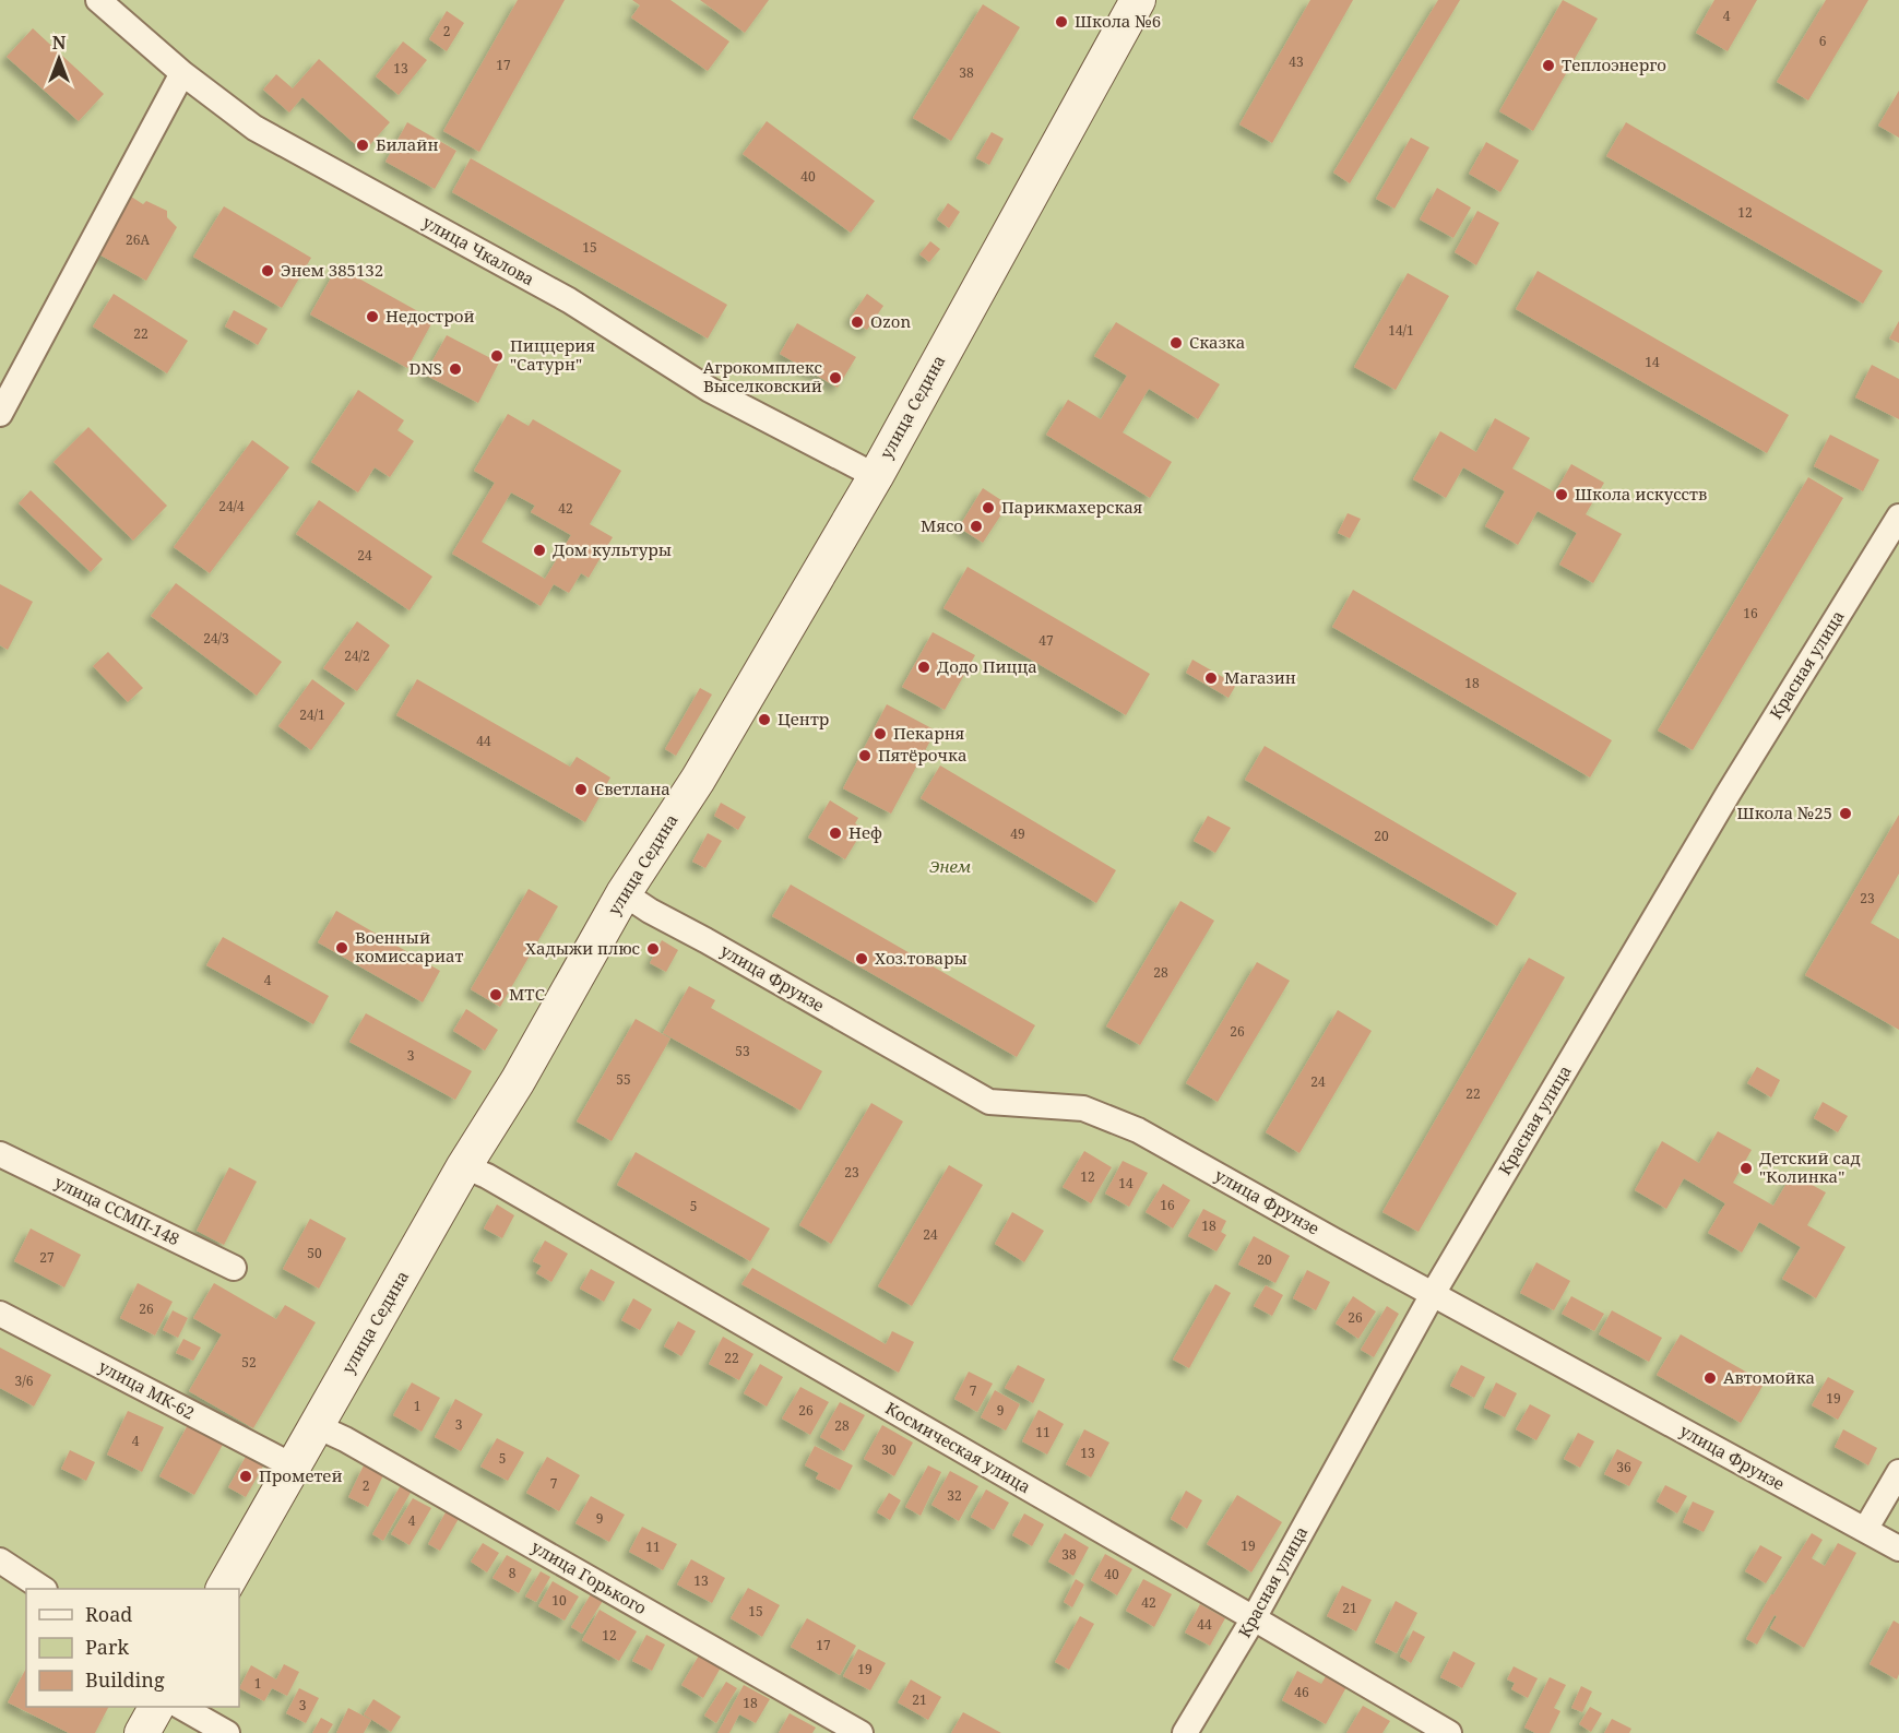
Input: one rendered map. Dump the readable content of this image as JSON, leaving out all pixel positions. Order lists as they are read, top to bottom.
{
  "streets": {
    "street": [
      "улица Чкалова",
      "улица Седина",
      "Красная улица",
      "улица Фрунзе",
      "улица ССМП-148",
      "улица МК-62",
      "Космическая улица",
      "улица Горького"
    ]
  },
  "crossings": [
    ["улица Чкалова", "улица Седина"],
    ["улица Седина", "улица Фрунзе"],
    ["улица Седина", "улица МК-62"],
    ["улица Седина", "Космическая улица"],
    ["улица Седина", "улица Горького"],
    ["Красная улица", "улица Фрунзе"],
    ["Красная улица", "Космическая улица"]
  ],
  "parks": ["Энем"],
  "places": [
    "Школа №6",
    "Теплоэнерго",
    "Билайн",
    "Энем 385132",
    "Недострой",
    "Ozon",
    "Сказка",
    "Пиццерия \"Сатурн\"",
    "DNS",
    "Агрокомплекс Выселковский",
    "Школа искусств",
    "Парикмахерская",
    "Мясо",
    "Дом культуры",
    "Додо Пицца",
    "Магазин",
    "Центр",
    "Пекарня",
    "Пятёрочка",
    "Светлана",
    "Школа №25",
    "Неф",
    "Военный комиссариат",
    "Хадыжи плюс",
    "Хоз.товары",
    "МТС",
    "Детский сад \"Колинка\"",
    "Автомойка",
    "Прометей"
  ],
  "house_numbers": [
    "4",
    "2",
    "6",
    "43",
    "17",
    "13",
    "38",
    "40",
    "12",
    "26А",
    "15",
    "14/1",
    "22",
    "14",
    "24/4",
    "42",
    "24",
    "16",
    "24/3",
    "47",
    "24/2",
    "18",
    "24/1",
    "44",
    "49",
    "20",
    "23",
    "28",
    "4",
    "26",
    "53",
    "3",
    "55",
    "24",
    "22",
    "23",
    "12",
    "14",
    "16",
    "5",
    "18",
    "24",
    "50",
    "27",
    "20",
    "26",
    "26",
    "22",
    "52",
    "3/6",
    "7",
    "19",
    "1",
    "26",
    "9",
    "3",
    "28",
    "11",
    "4",
    "30",
    "13",
    "5",
    "36",
    "7",
    "2",
    "32",
    "9",
    "4",
    "19",
    "11",
    "38",
    "8",
    "40",
    "13",
    "10",
    "42",
    "21",
    "15",
    "44",
    "12",
    "17",
    "19",
    "1",
    "46",
    "21",
    "18",
    "3"
  ],
  "legend": ["Road", "Park", "Building"],
  "north": "top"
}
